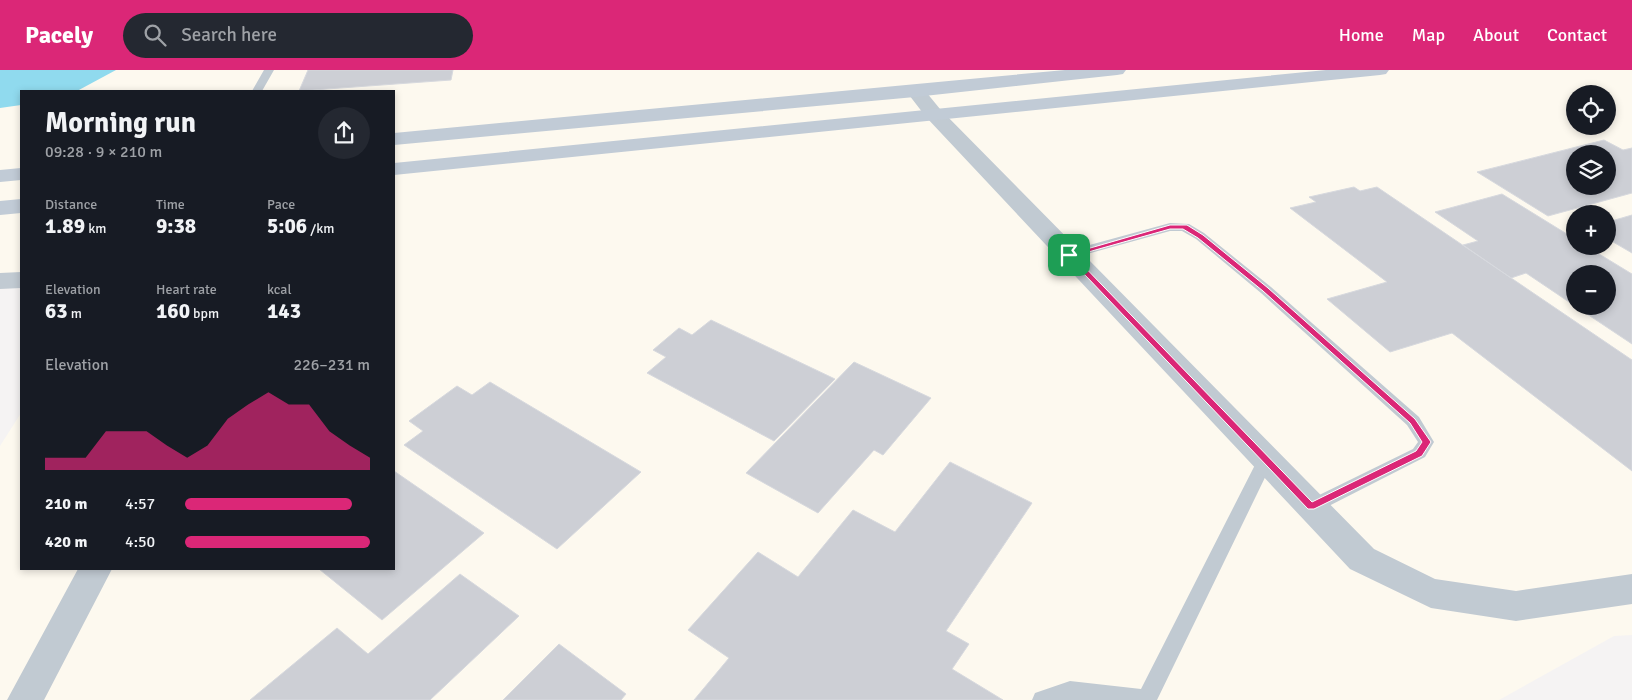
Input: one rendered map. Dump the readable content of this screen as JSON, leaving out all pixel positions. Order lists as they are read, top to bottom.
{
  "page": {
    "header": "Pacely",
    "search": "Search here",
    "nav": [
      "Home",
      "Map",
      "About",
      "Contact"
    ],
    "map_buttons": ["+", "−"],
    "heading": ["Morning run", "09:28 · 9 × 210 m"],
    "stats": [
      ["Distance", "1.89 km"],
      ["Time", "9:38"],
      ["Pace", "5:06 /km"],
      ["Elevation", "63 m"],
      ["Heart rate", "160 bpm"],
      ["kcal", "143"]
    ],
    "chart": ["Elevation", "226–231 m"],
    "list": [
      {
        "name": "210 m",
        "note": "4:57"
      },
      {
        "name": "420 m",
        "note": "4:50"
      }
    ]
  }
}
